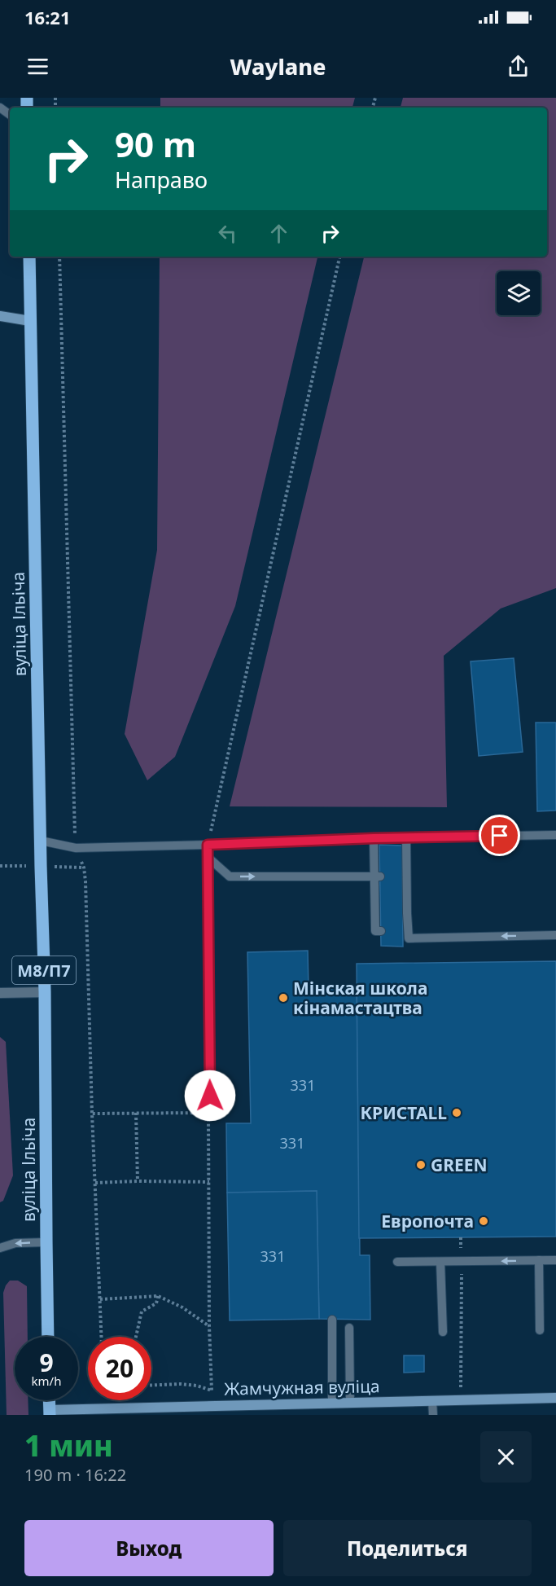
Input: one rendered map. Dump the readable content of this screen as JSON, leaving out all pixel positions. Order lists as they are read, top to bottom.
{
  "streets": {
    "main road": ["вуліца Ільіча", "М8/П7", "Жамчужная вуліца"]
  },
  "places": [
    "Мінская школа кінамастацтва",
    "КРИСТАLL",
    "GREEN",
    "Европочта"
  ],
  "house_numbers": ["331", "331", "331"],
  "page": {
    "status": "16:21",
    "header": "Waylane",
    "turn": ["90 m", "Направо"],
    "speed": "9 km/h",
    "limit": "20",
    "heading": ["1 мин", "190 m · 16:22"],
    "buttons": ["Выход", "Поделиться"]
  }
}
